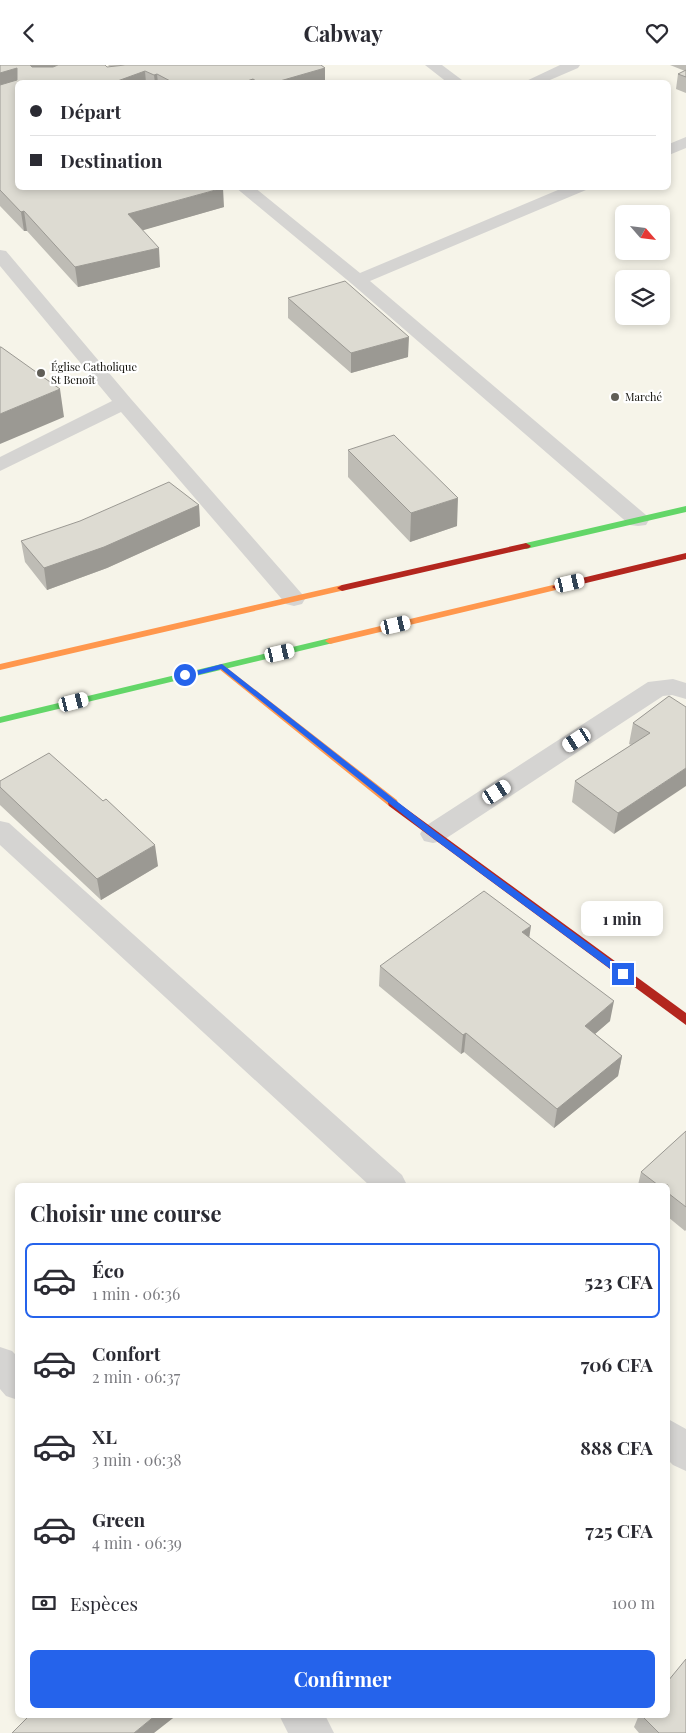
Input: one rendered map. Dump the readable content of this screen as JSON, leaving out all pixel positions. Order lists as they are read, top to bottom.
{
  "places": ["Église Catholique St Benoît", "Marché"],
  "north": "bottom right",
  "page": {
    "header": "Cabway",
    "banner": ["Départ", "Destination"],
    "bubble": "1 min",
    "heading": "Choisir une course",
    "list": [
      {
        "name": "Éco",
        "note": "1 min · 06:36",
        "value": "523 CFA"
      },
      {
        "name": "Confort",
        "note": "2 min · 06:37",
        "value": "706 CFA"
      },
      {
        "name": "XL",
        "note": "3 min · 06:38",
        "value": "888 CFA"
      },
      {
        "name": "Green",
        "note": "4 min · 06:39",
        "value": "725 CFA"
      }
    ],
    "pay": ["Espèces", "100 m"],
    "buttons": "Confirmer"
  }
}
